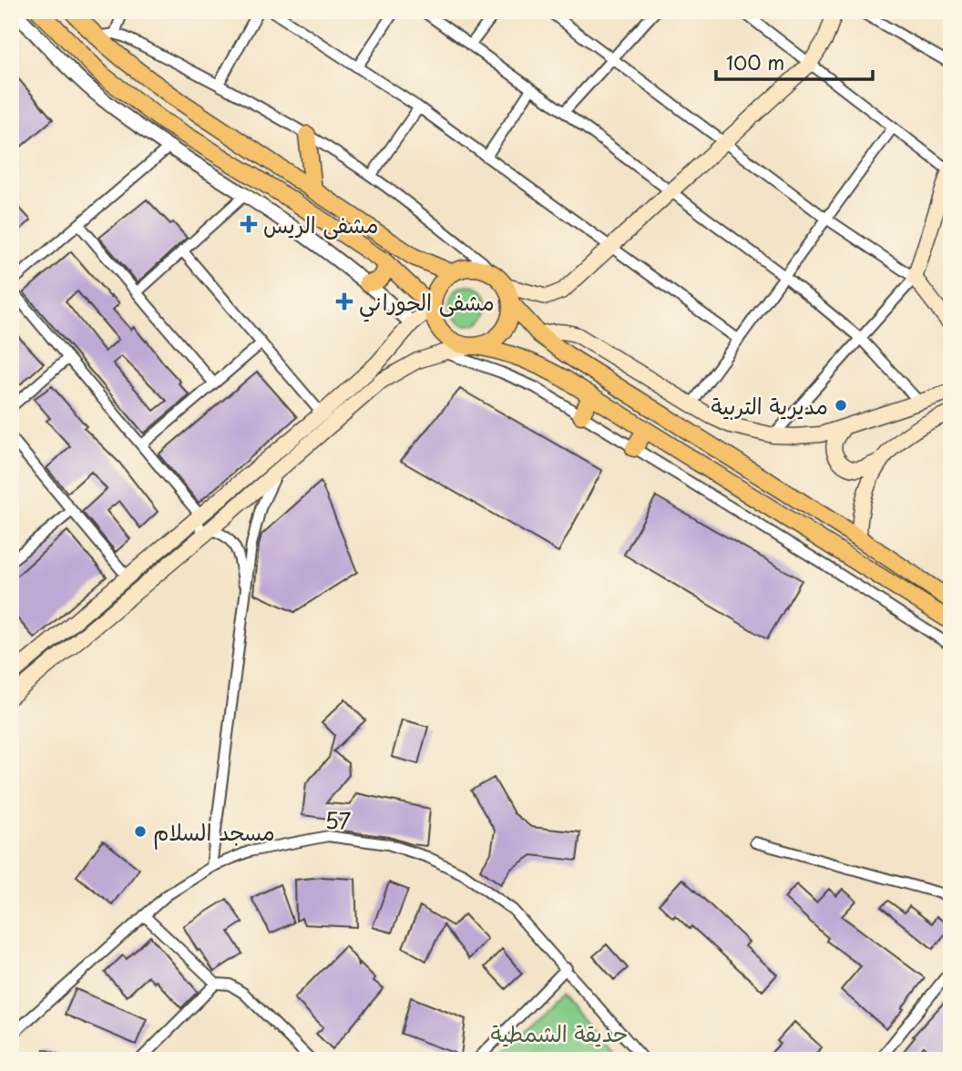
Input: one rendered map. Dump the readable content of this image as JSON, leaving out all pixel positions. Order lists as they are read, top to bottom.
{
  "streets": {
    "street": ["57"]
  },
  "parks": ["حديقة الشمطية"],
  "places": {
    "health": ["مشفى الريس", "مشفى الحوراني"],
    "other": ["مديرية التربية", "مسجد السلام"]
  },
  "scale_bar": "100 m"
}
